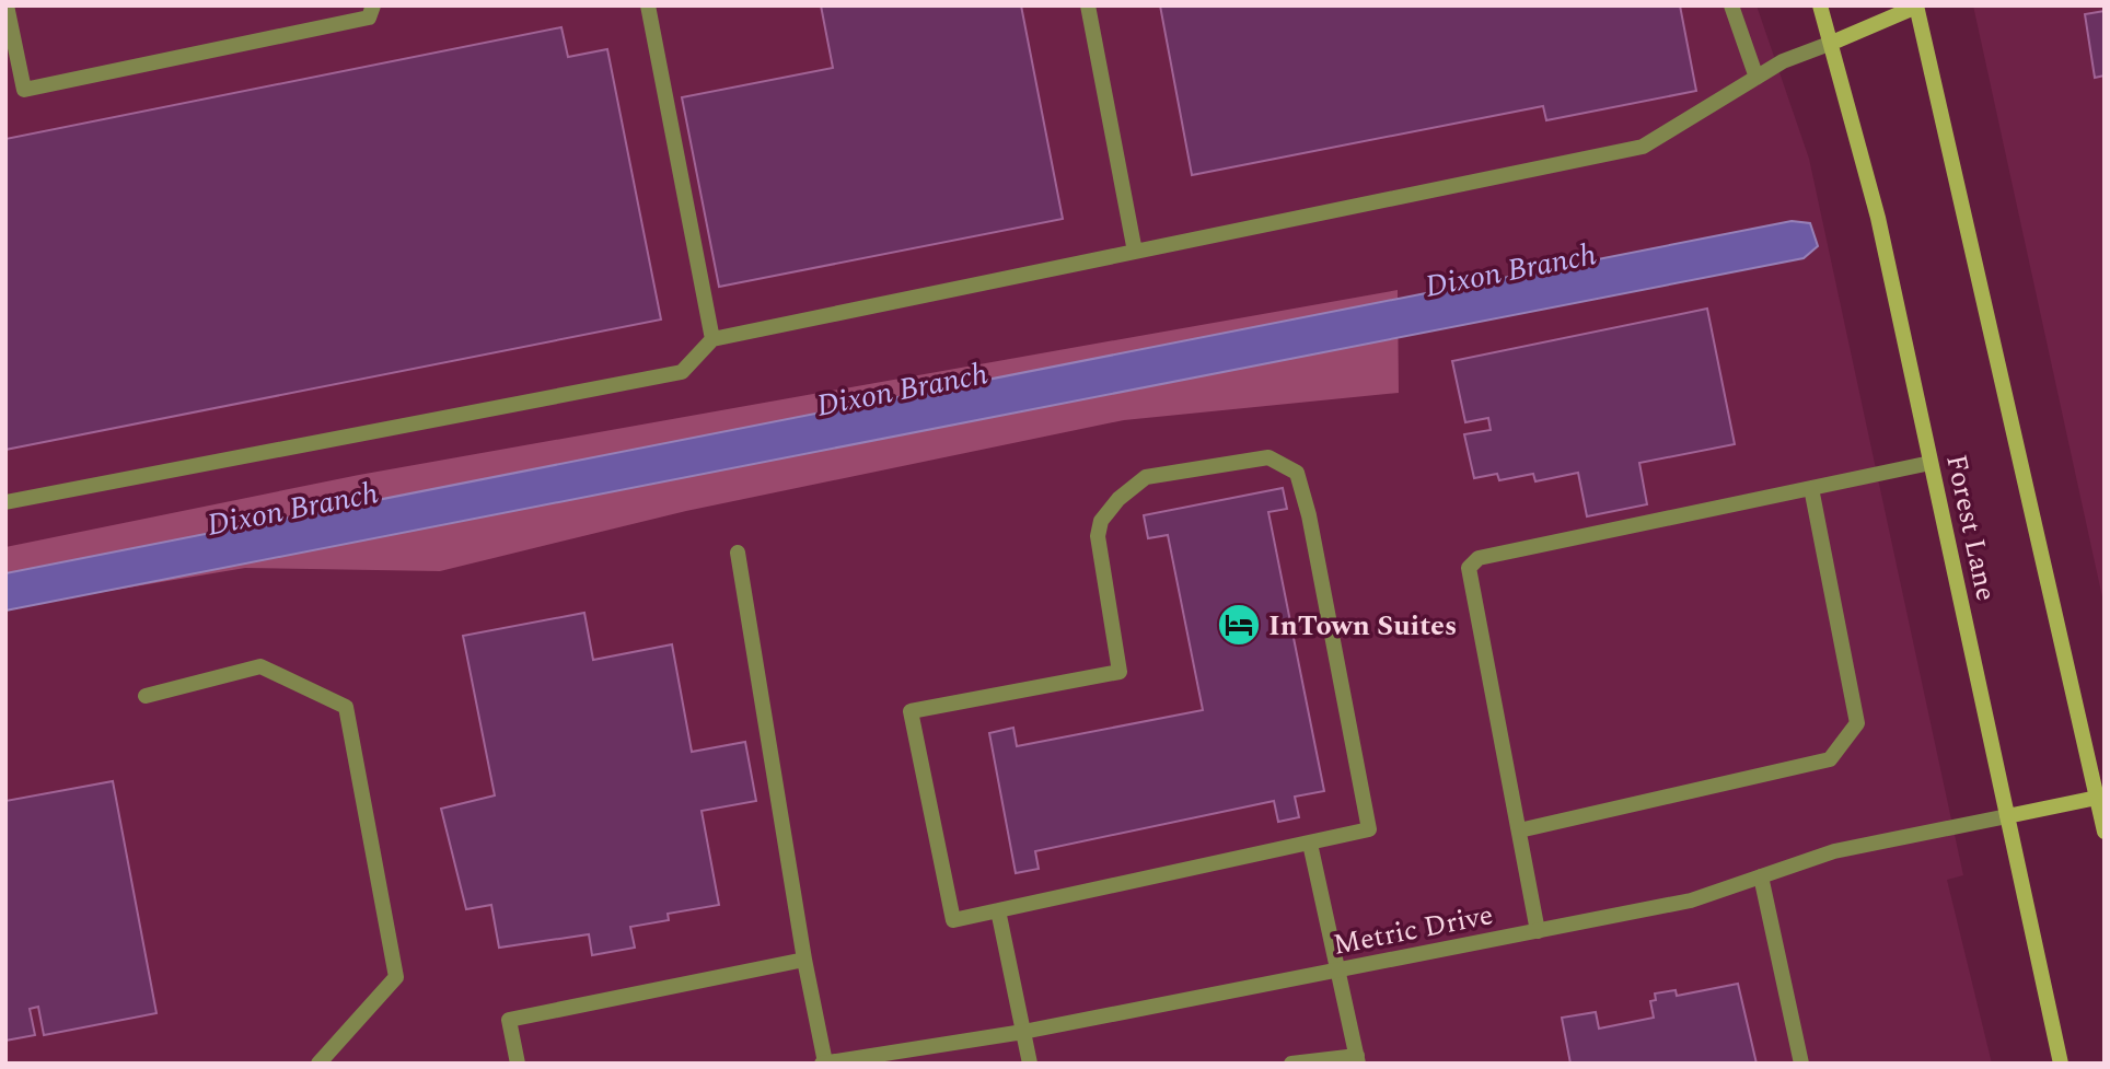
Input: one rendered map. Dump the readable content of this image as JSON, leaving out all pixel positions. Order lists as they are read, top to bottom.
{
  "streets": {
    "main road": ["Forest Lane"],
    "street": ["Metric Drive"]
  },
  "crossings": [
    ["Forest Lane", "Metric Drive"]
  ],
  "water": ["Dixon Branch"],
  "places": {
    "hotel": ["InTown Suites"]
  }
}
